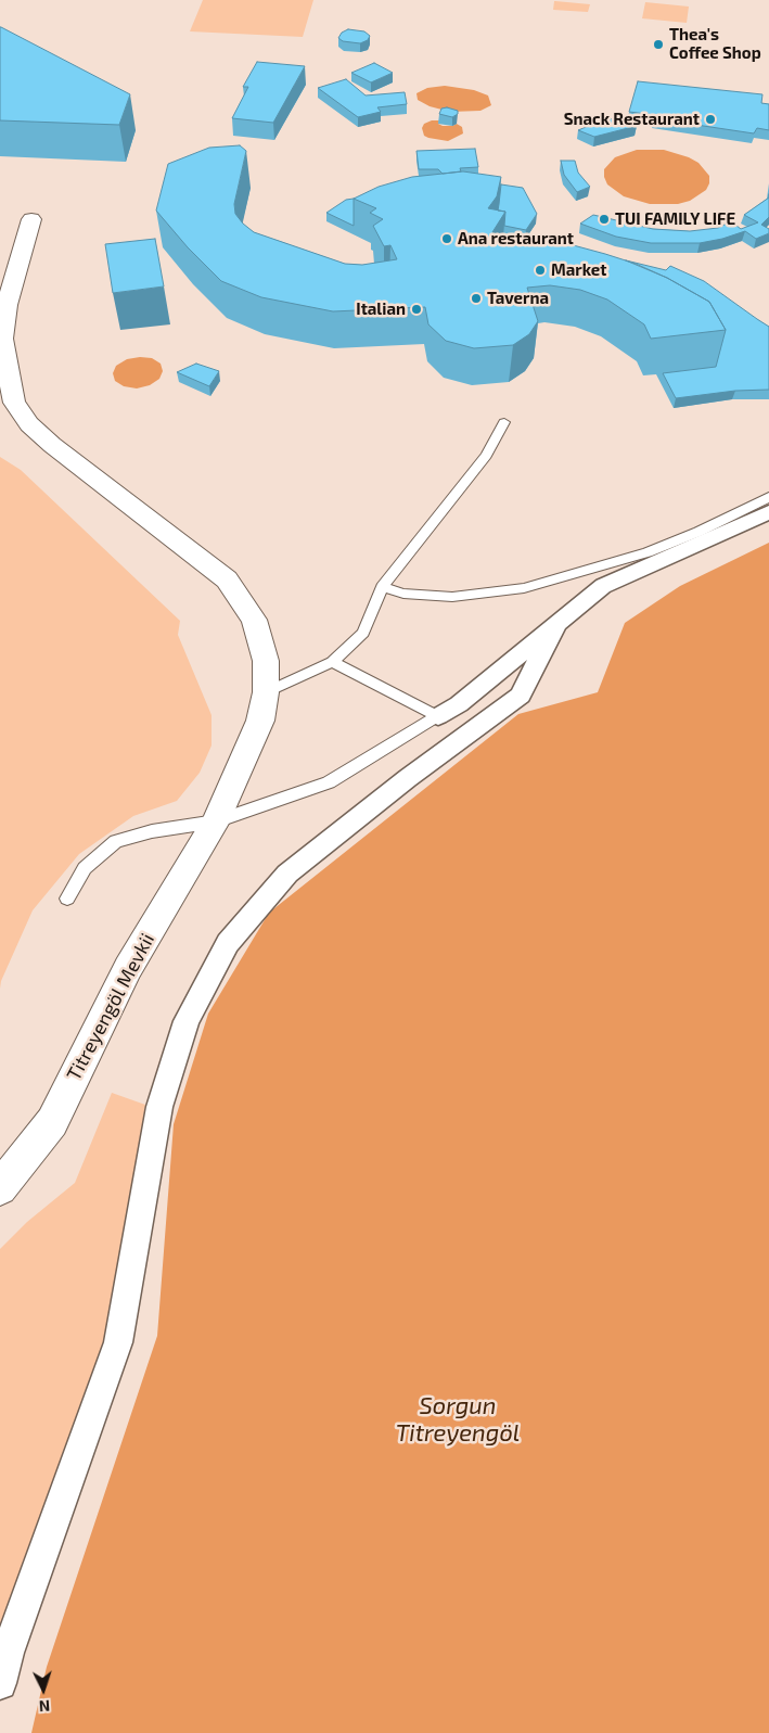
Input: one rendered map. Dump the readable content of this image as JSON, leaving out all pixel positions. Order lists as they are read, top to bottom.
{
  "streets": {
    "street": ["Titreyengöl Mevkii"]
  },
  "water": ["Sorgun Titreyengöl"],
  "places": [
    "Thea's Coffee Shop",
    "Snack Restaurant",
    "TUI FAMILY LIFE",
    "Ana restaurant",
    "Market",
    "Taverna",
    "Italian"
  ],
  "north": "bottom"
}
